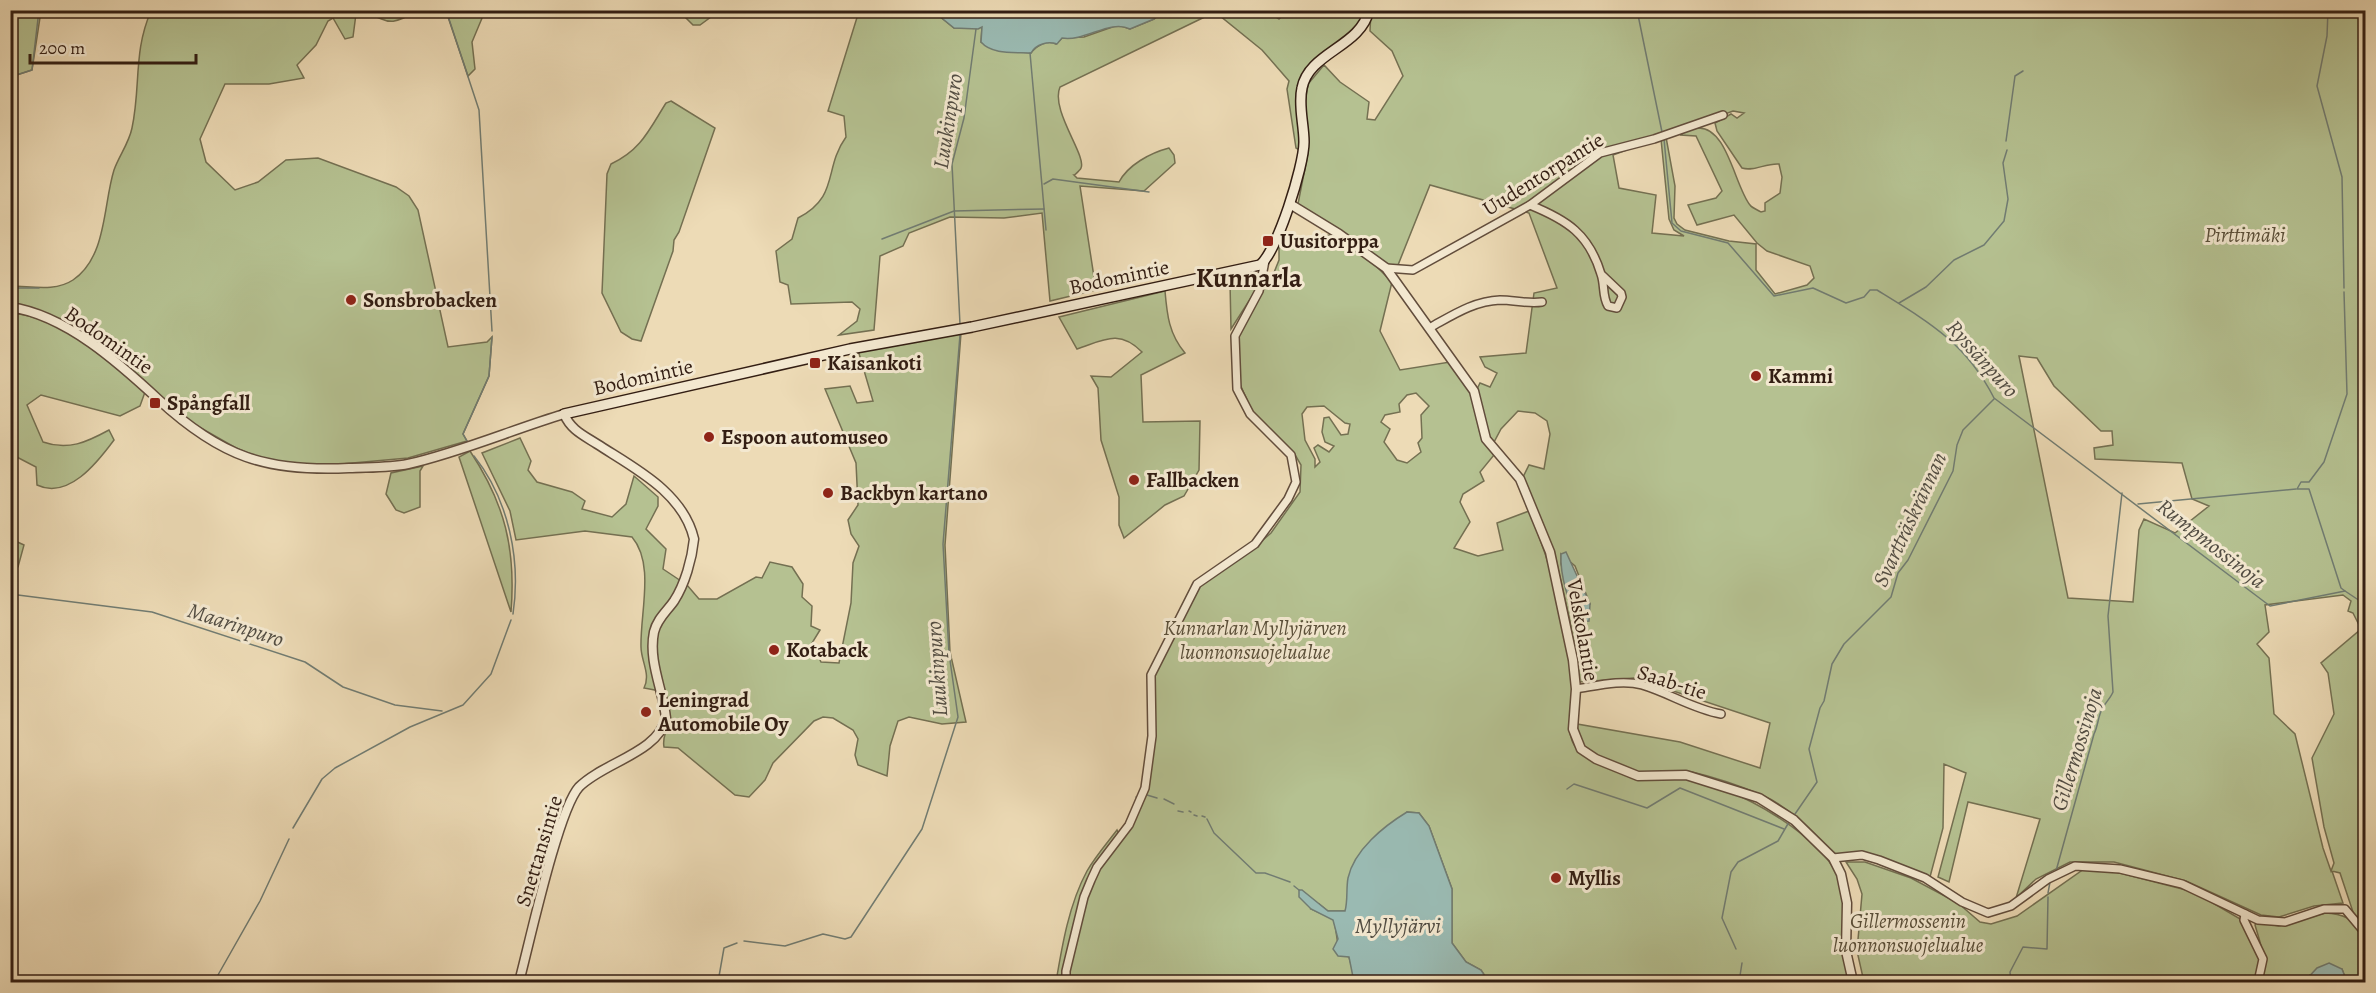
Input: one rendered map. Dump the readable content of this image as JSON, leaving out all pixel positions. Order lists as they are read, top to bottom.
{
  "streets": {
    "main road": ["Bodomintie"],
    "street": [
      "Uudentorpantie",
      "Velskolantie",
      "Saab-tie",
      "Snettansintie"
    ]
  },
  "crossings": [
    ["Uudentorpantie", "Velskolantie"],
    ["Bodomintie", "Snettansintie"],
    ["Velskolantie", "Saab-tie"]
  ],
  "districts": ["Kunnarla"],
  "water": [
    "Luukinpuro",
    "Ryssänpuro",
    "Svartträskrännan",
    "Rumpmossinoja",
    "Maarinpuro",
    "Gillermossinoja",
    "Myllyjärvi"
  ],
  "parks": ["Pirttimäki", "Kunnarlan Myllyjärven luonnonsuojelualue", "Gillermossenin luonnonsuojelualue"],
  "places": {
    "transit": ["Uusitorppa", "Kaisankoti", "Spångfall"],
    "other": [
      "Sonsbrobacken",
      "Kammi",
      "Espoon automuseo",
      "Fallbacken",
      "Backbyn kartano",
      "Kotaback",
      "Leningrad Automobile Oy",
      "Myllis"
    ]
  },
  "scale_bar": "200 m"
}
